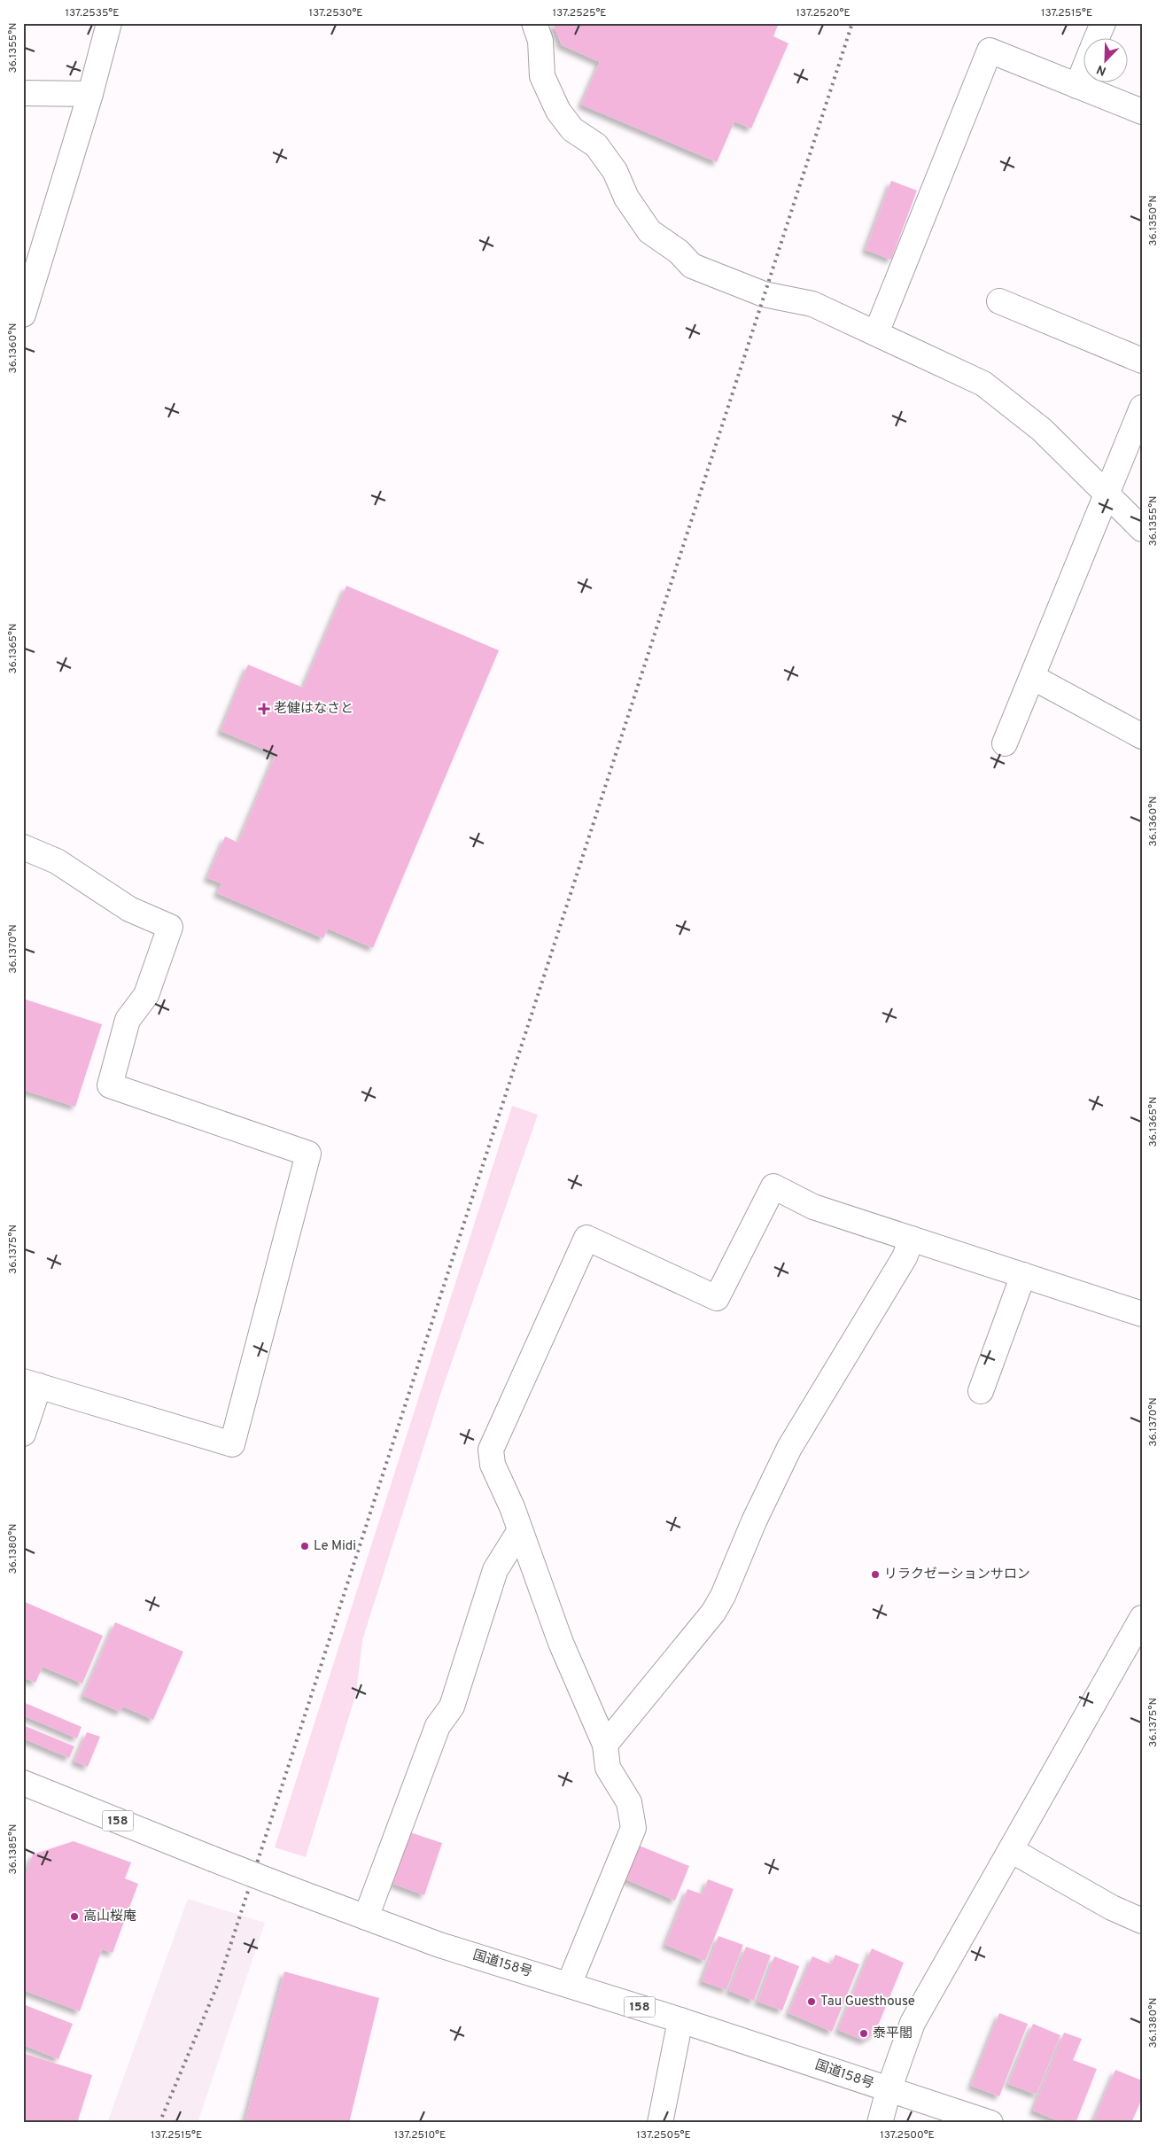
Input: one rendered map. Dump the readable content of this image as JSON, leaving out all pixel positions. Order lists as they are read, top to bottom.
{
  "streets": {
    "main road": ["158", "国道158号"]
  },
  "places": {
    "health": ["老健はなさと"],
    "other": [
      "Le Midi",
      "リラクゼーションサロン",
      "高山桜庵",
      "Tau Guesthouse",
      "泰平閣"
    ]
  },
  "north": "bottom left",
  "coordinates": [
    "137.2535°E",
    "137.2530°E",
    "137.2525°E",
    "137.2520°E",
    "137.2515°E",
    "36.1355°N",
    "36.1350°N",
    "36.1360°N",
    "36.1365°N",
    "36.1370°N",
    "36.1375°N",
    "36.1380°N",
    "36.1385°N",
    "137.2510°E",
    "137.2505°E",
    "137.2500°E"
  ]
}
